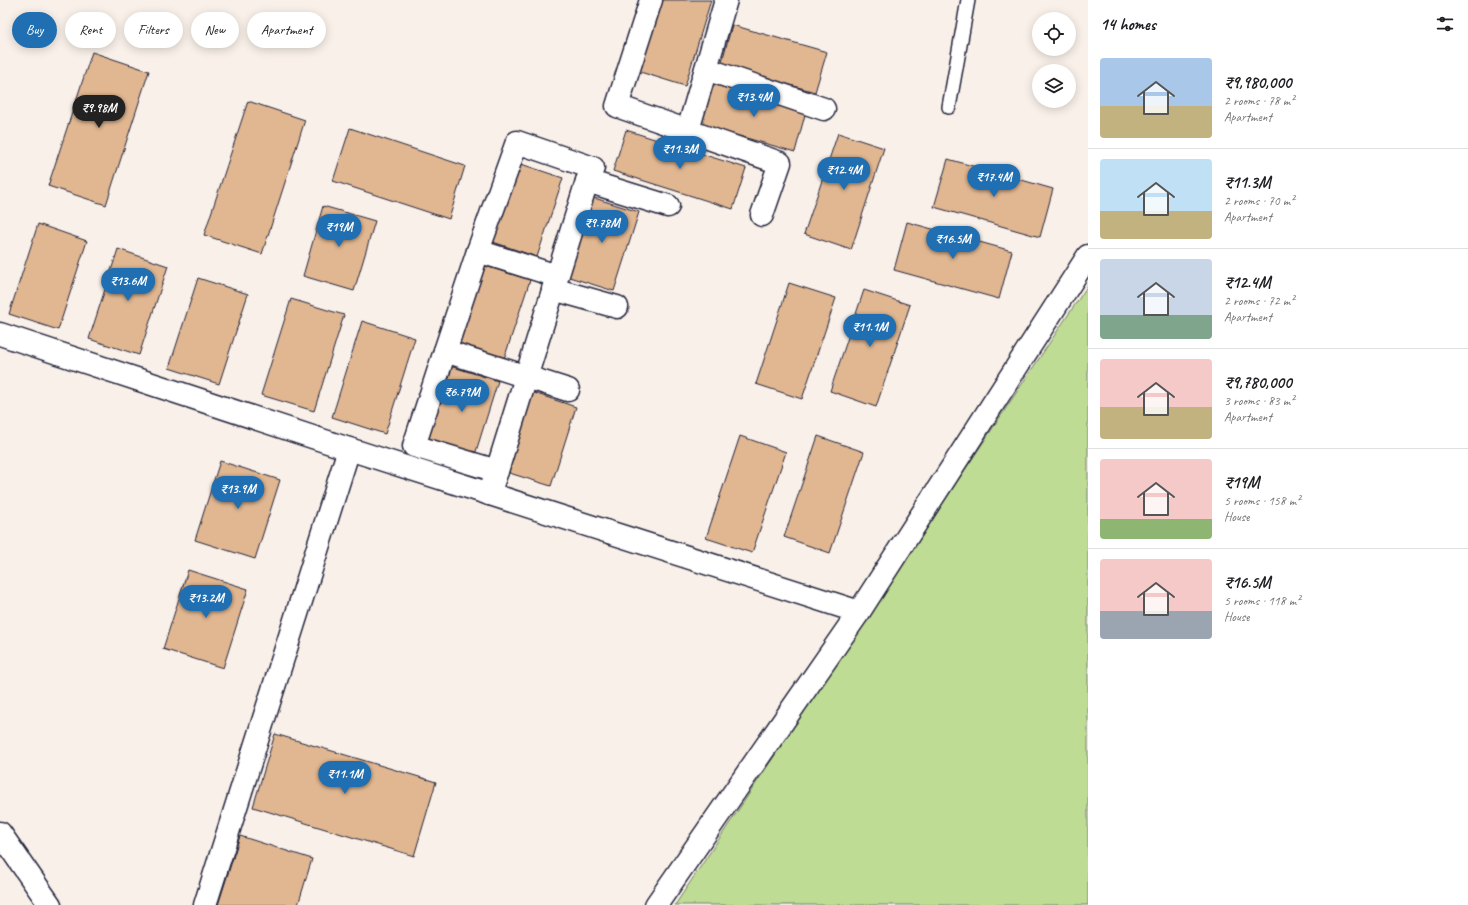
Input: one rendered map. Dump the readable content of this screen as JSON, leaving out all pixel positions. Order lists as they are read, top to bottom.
{
  "page": {
    "heading": "14 homes",
    "chip": [
      "Buy",
      "Rent",
      "Filters",
      "New",
      "Apartment"
    ],
    "list": [
      {
        "name": "₹9,980,000",
        "note": "2 rooms · 78 m² · Apartment"
      },
      {
        "name": "₹11.3M",
        "note": "2 rooms · 70 m² · Apartment"
      },
      {
        "name": "₹12.4M",
        "note": "2 rooms · 72 m² · Apartment"
      },
      {
        "name": "₹9,780,000",
        "note": "3 rooms · 83 m² · Apartment"
      },
      {
        "name": "₹19M",
        "note": "5 rooms · 158 m² · House"
      },
      {
        "name": "₹16.5M",
        "note": "5 rooms · 118 m² · House"
      }
    ],
    "price": [
      "₹13.4M",
      "₹9.98M",
      "₹11.3M",
      "₹12.4M",
      "₹17.4M",
      "₹9.78M",
      "₹19M",
      "₹16.5M",
      "₹13.6M",
      "₹11.1M",
      "₹6.79M",
      "₹13.9M",
      "₹13.2M",
      "₹11.1M"
    ]
  }
}
